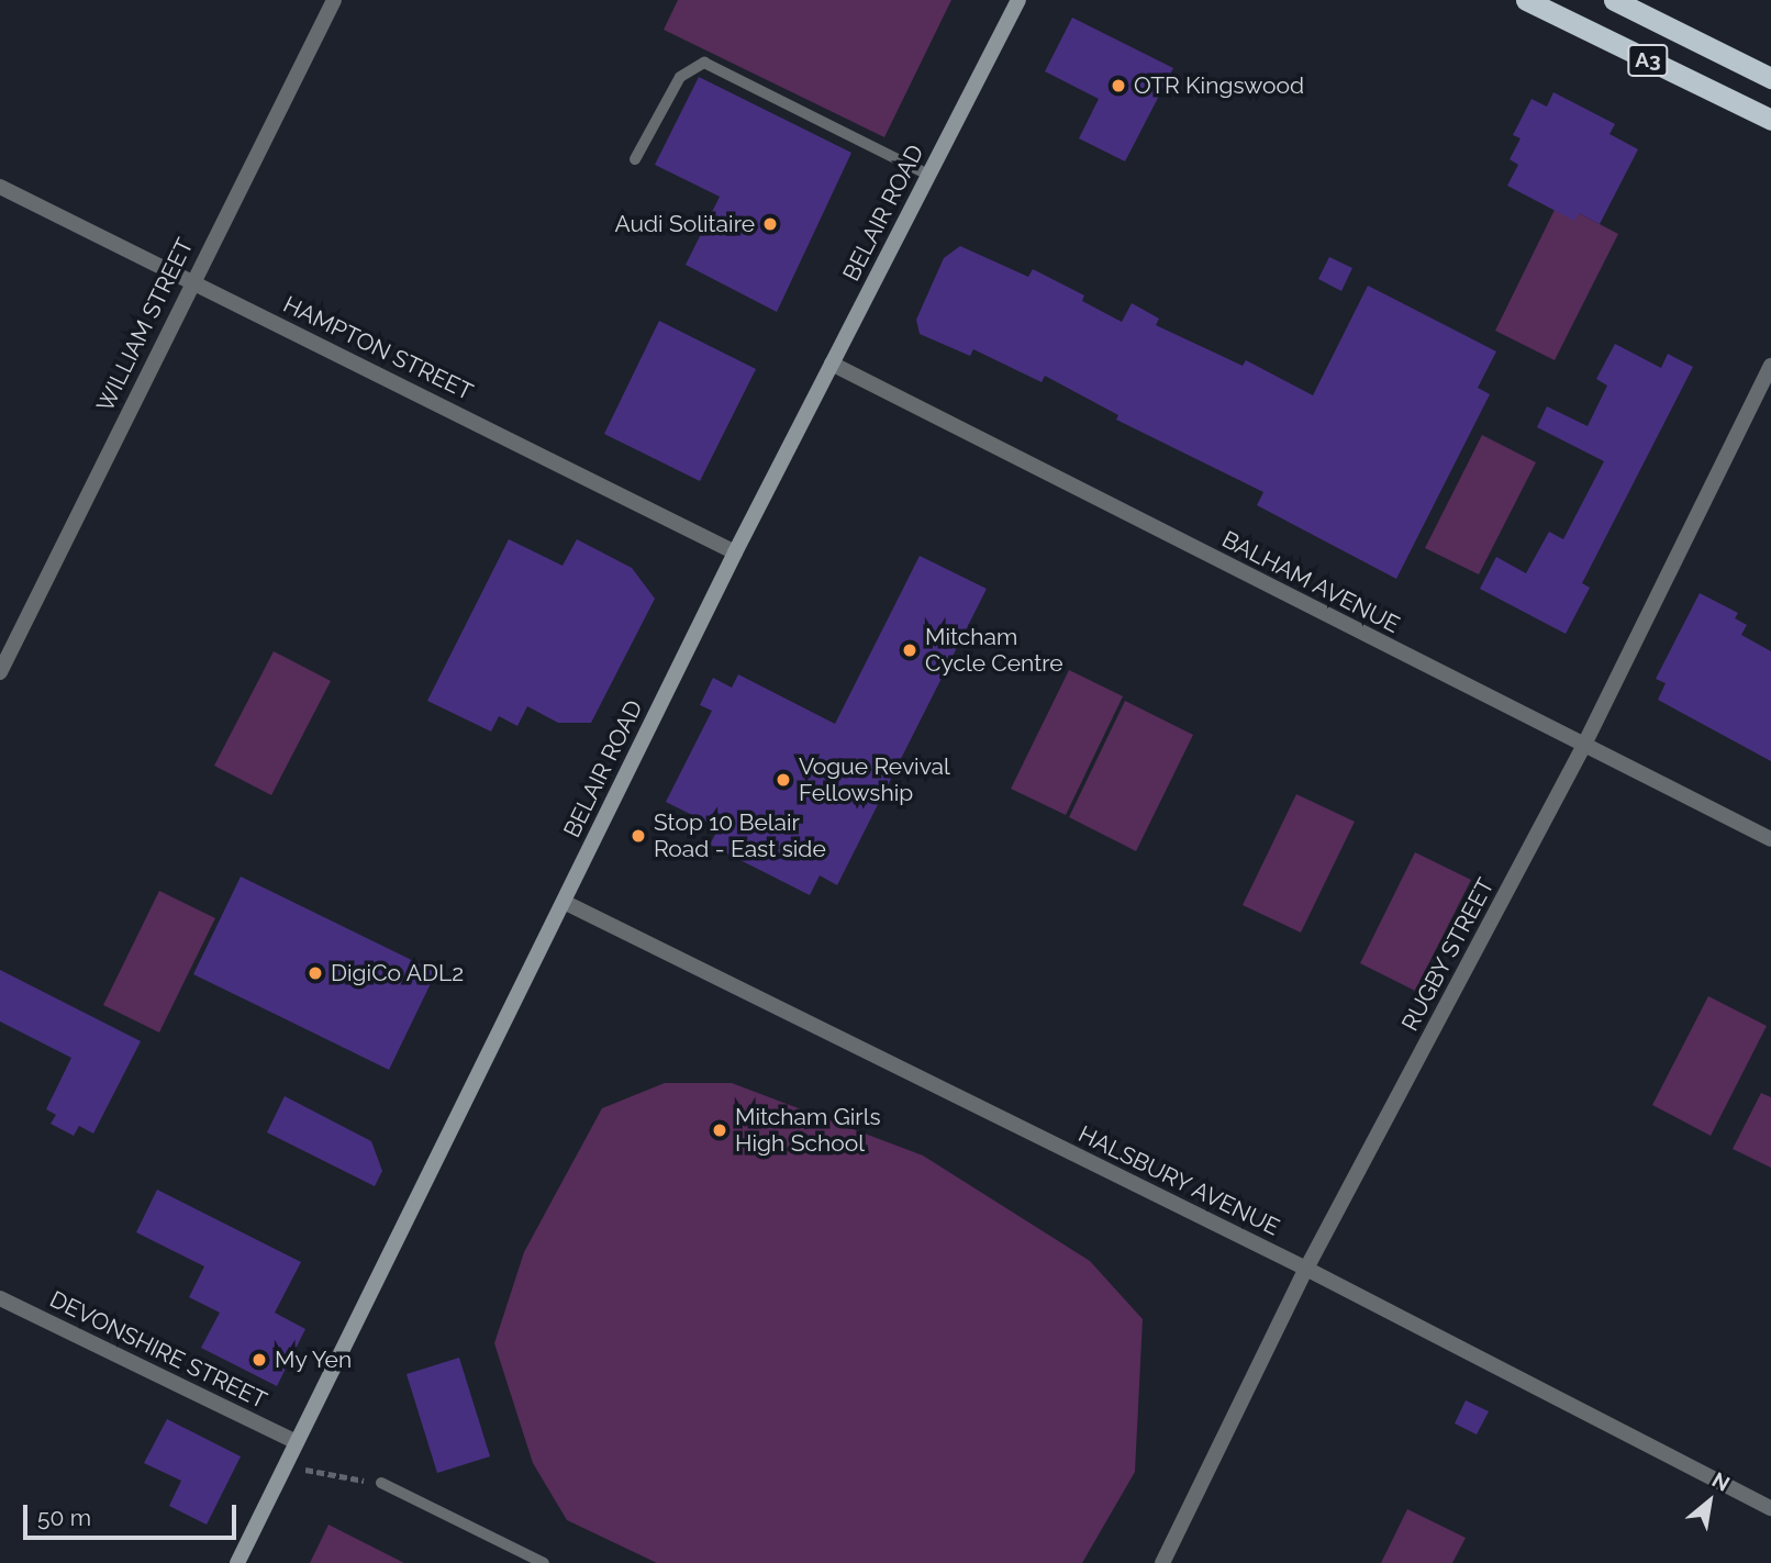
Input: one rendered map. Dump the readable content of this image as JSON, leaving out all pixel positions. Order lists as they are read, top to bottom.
{
  "streets": {
    "highway": ["A3"],
    "main road": ["BELAIR ROAD"],
    "street": [
      "WILLIAM STREET",
      "HAMPTON STREET",
      "BALHAM AVENUE",
      "RUGBY STREET",
      "HALSBURY AVENUE",
      "DEVONSHIRE STREET"
    ]
  },
  "crossings": [
    ["BELAIR ROAD", "HAMPTON STREET"],
    ["BELAIR ROAD", "BALHAM AVENUE"],
    ["BELAIR ROAD", "HALSBURY AVENUE"],
    ["BELAIR ROAD", "DEVONSHIRE STREET"],
    ["WILLIAM STREET", "HAMPTON STREET"],
    ["BALHAM AVENUE", "RUGBY STREET"],
    ["RUGBY STREET", "HALSBURY AVENUE"]
  ],
  "places": [
    "OTR Kingswood",
    "Audi Solitaire",
    "Mitcham Cycle Centre",
    "Vogue Revival Fellowship",
    "Stop 10 Belair Road - East side",
    "DigiCo ADL2",
    "Mitcham Girls High School",
    "My Yen"
  ],
  "scale_bar": "50 m",
  "north": "top right"
}
